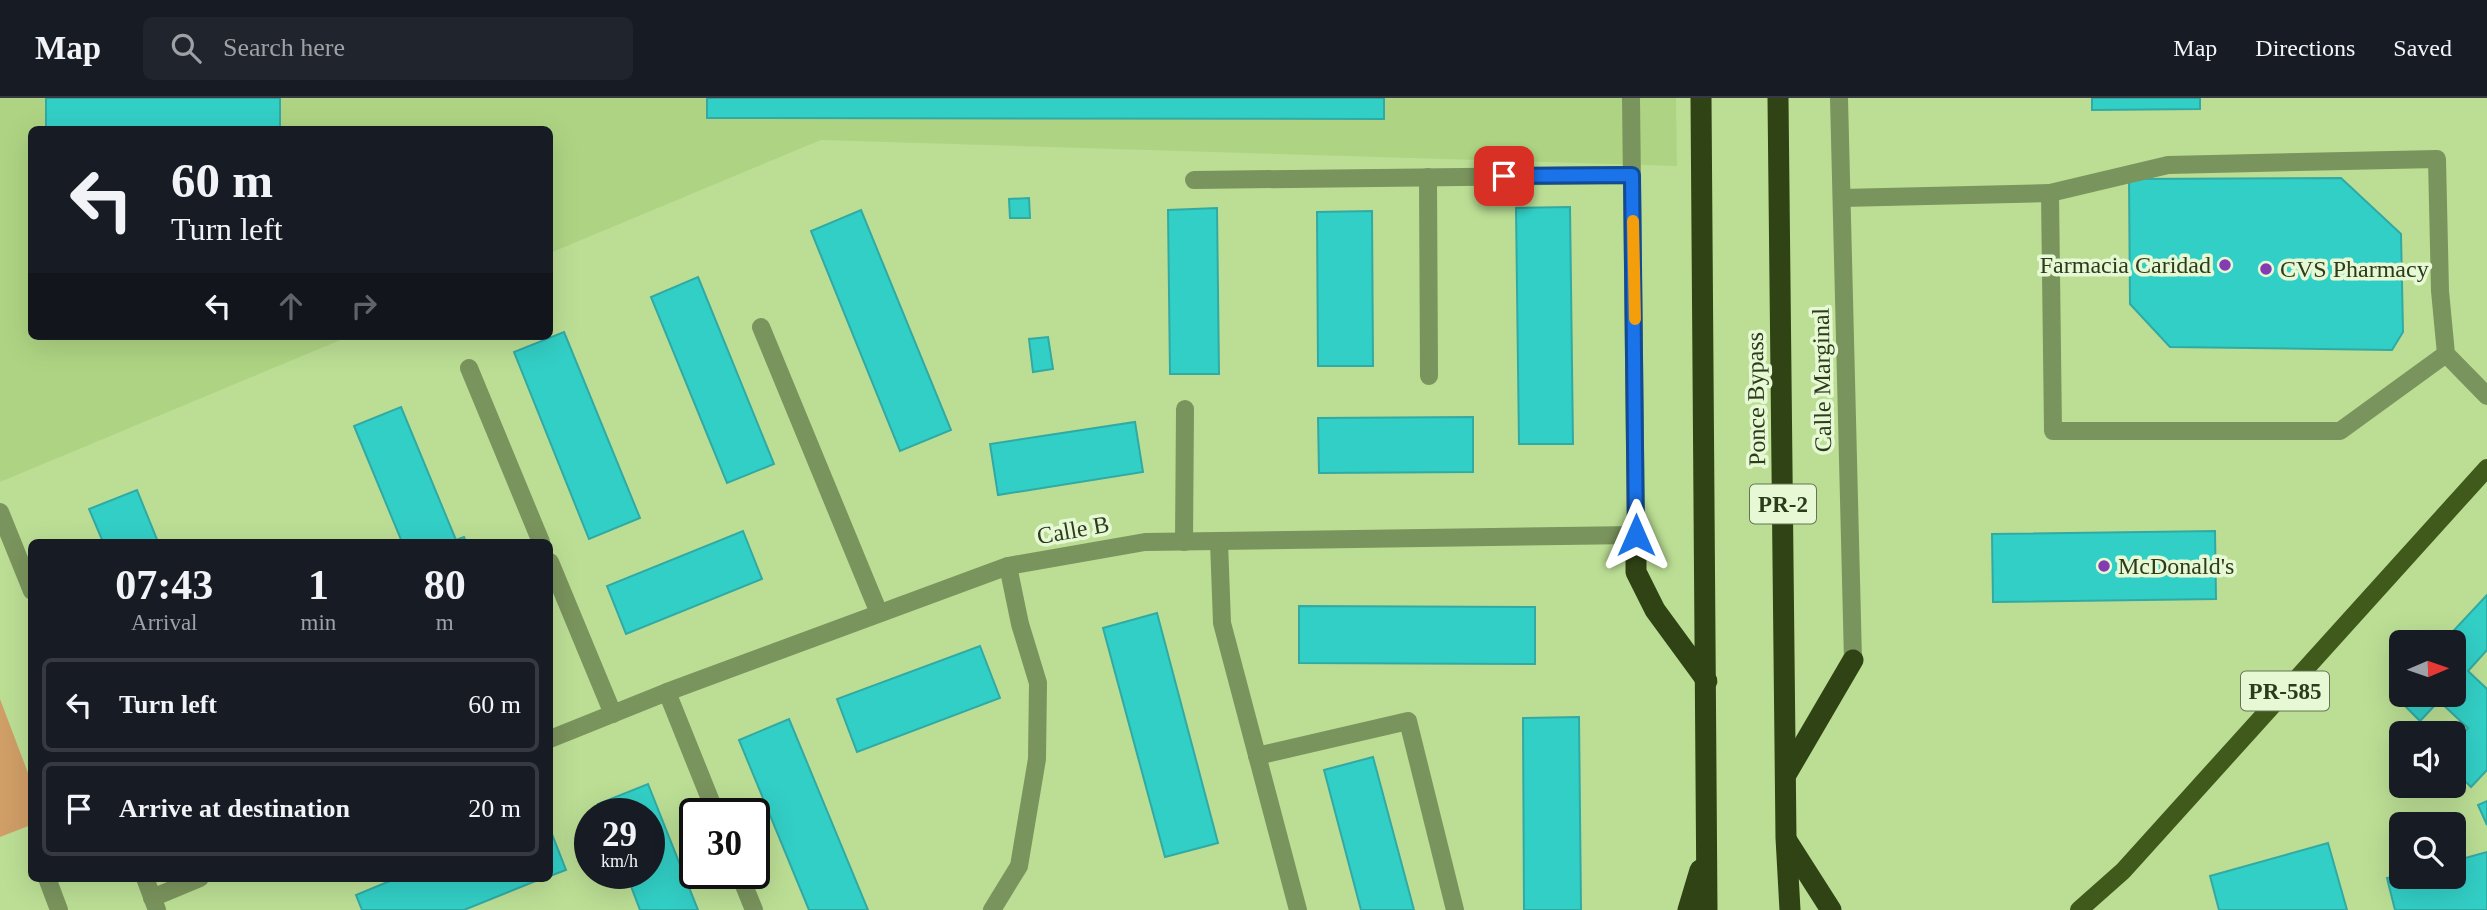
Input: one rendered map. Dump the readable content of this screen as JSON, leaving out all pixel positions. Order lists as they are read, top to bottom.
{
  "streets": {
    "highway": ["Ponce Bypass", "PR-2"],
    "main road": ["PR-585"],
    "street": ["Calle Marginal", "Calle B"]
  },
  "places": ["Farmacia Caridad", "CVS Pharmacy", "McDonald's"],
  "north": "right",
  "page": {
    "header": "Map",
    "search": "Search here",
    "nav": ["Map", "Directions", "Saved"],
    "turn": ["60 m", "Turn left"],
    "eta": [
      "07:43",
      "Arrival",
      "1",
      "min",
      "80",
      "m"
    ],
    "list": [
      {
        "name": "Turn left",
        "value": "60 m"
      },
      {
        "name": "Arrive at destination",
        "value": "20 m"
      }
    ],
    "speed": "29 km/h",
    "limit": "30"
  }
}
